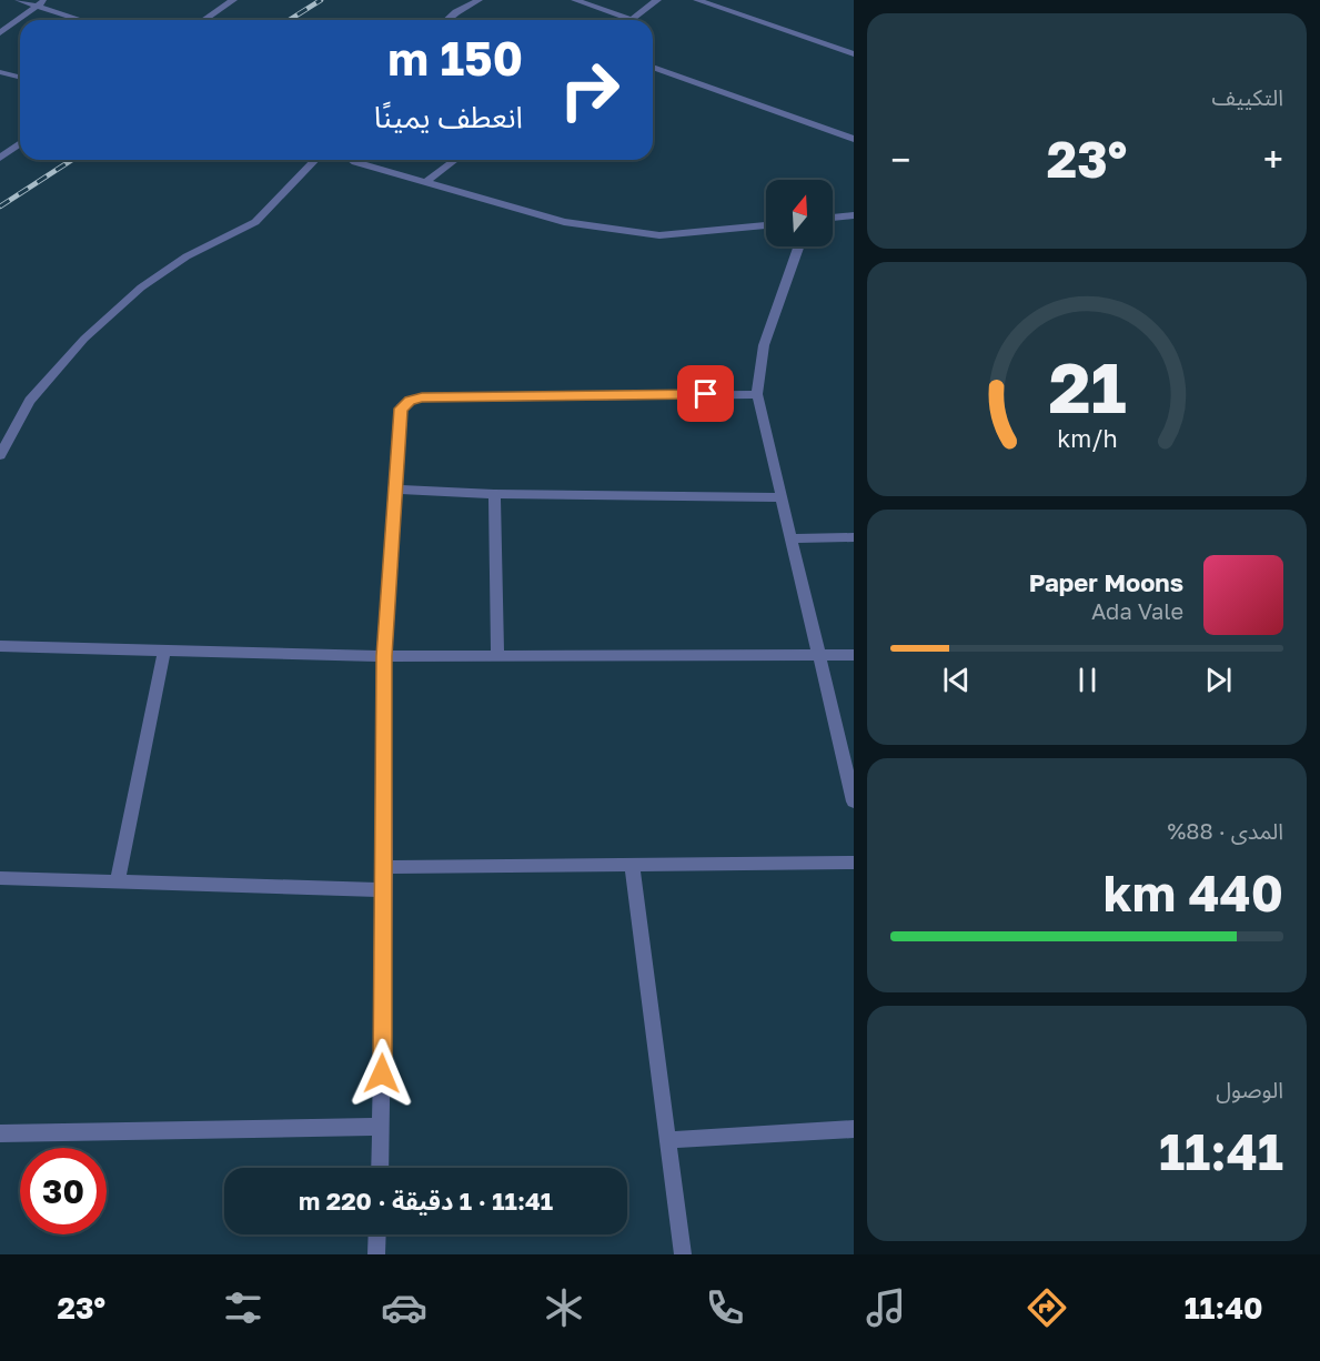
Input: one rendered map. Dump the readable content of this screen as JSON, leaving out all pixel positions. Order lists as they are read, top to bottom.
{
  "north": "top",
  "page": {
    "tile": [
      "التكييف",
      ["المدى · 88%", "440 km"],
      ["الوصول", "11:41"]
    ],
    "turn": ["150 m", "انعطف يمينًا"],
    "heat": ["−", "23°", "+"],
    "song": ["Paper Moons", "Ada Vale"],
    "limit": "30",
    "trip": "11:41 · 1 دقيقة · 220 m",
    "tabs": ["11:40", "23°"],
    "gauge": ["21", "km/h"]
  }
}
